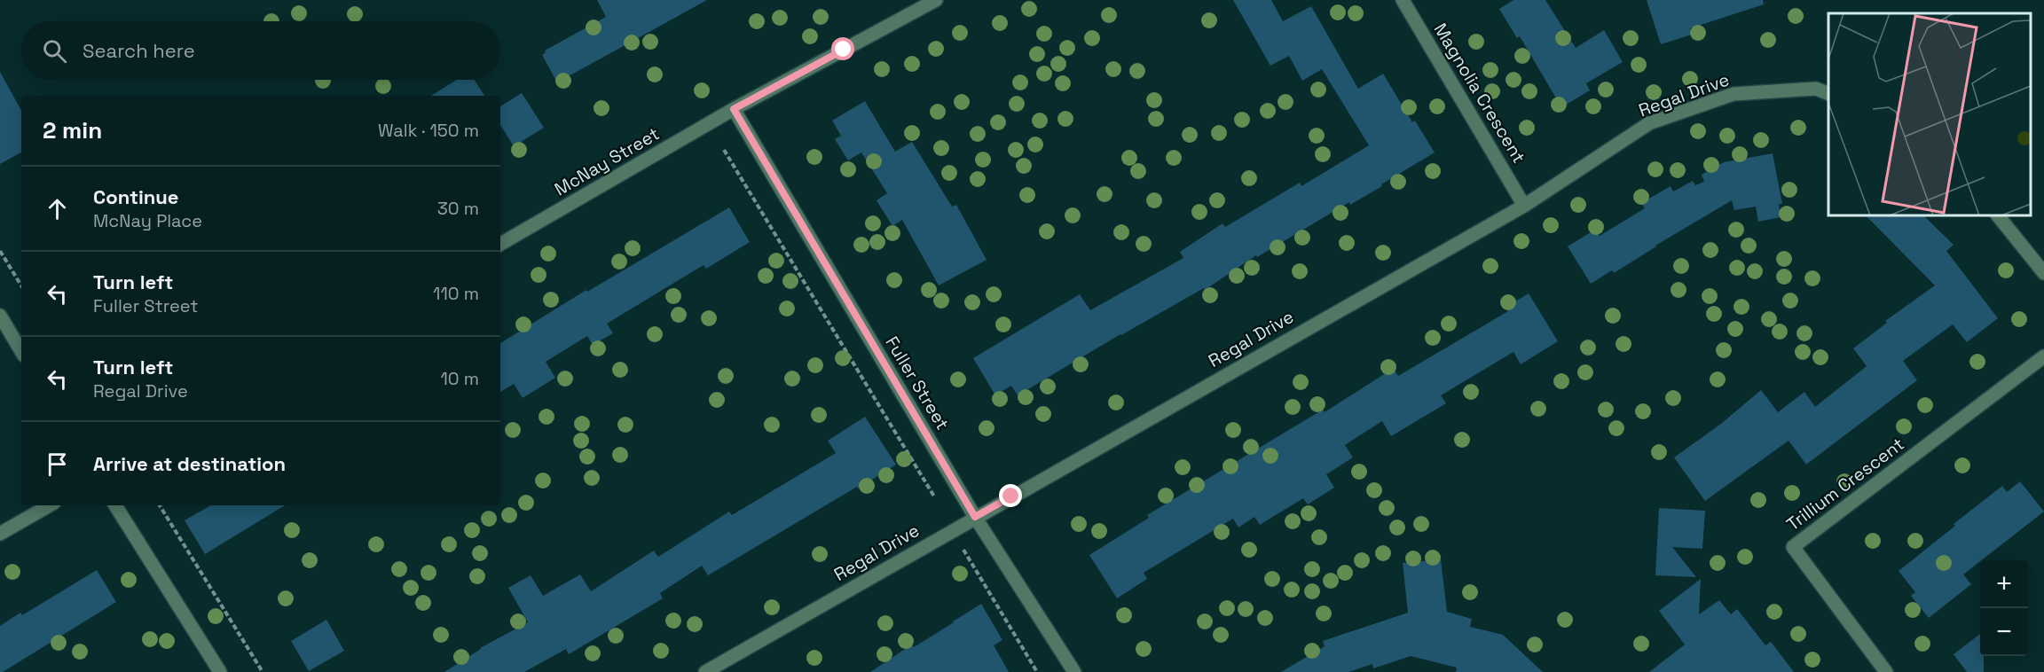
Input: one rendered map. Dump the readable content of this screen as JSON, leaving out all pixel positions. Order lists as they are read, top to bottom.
{
  "streets": {
    "street": [
      "Magnolia Crescent",
      "Regal Drive",
      "McNay Street",
      "Fuller Street",
      "Trillium Crescent"
    ]
  },
  "crossings": [
    ["Magnolia Crescent", "Regal Drive"],
    ["Regal Drive", "Fuller Street"],
    ["McNay Street", "Fuller Street"]
  ],
  "page": {
    "search": "Search here",
    "heading": ["2 min", "Walk · 150 m"],
    "list": [
      ["Continue", "McNay Place", "30 m"],
      ["Turn left", "Fuller Street", "110 m"],
      ["Turn left", "Regal Drive", "10 m"],
      "Arrive at destination"
    ],
    "map_buttons": ["+", "−"]
  }
}
